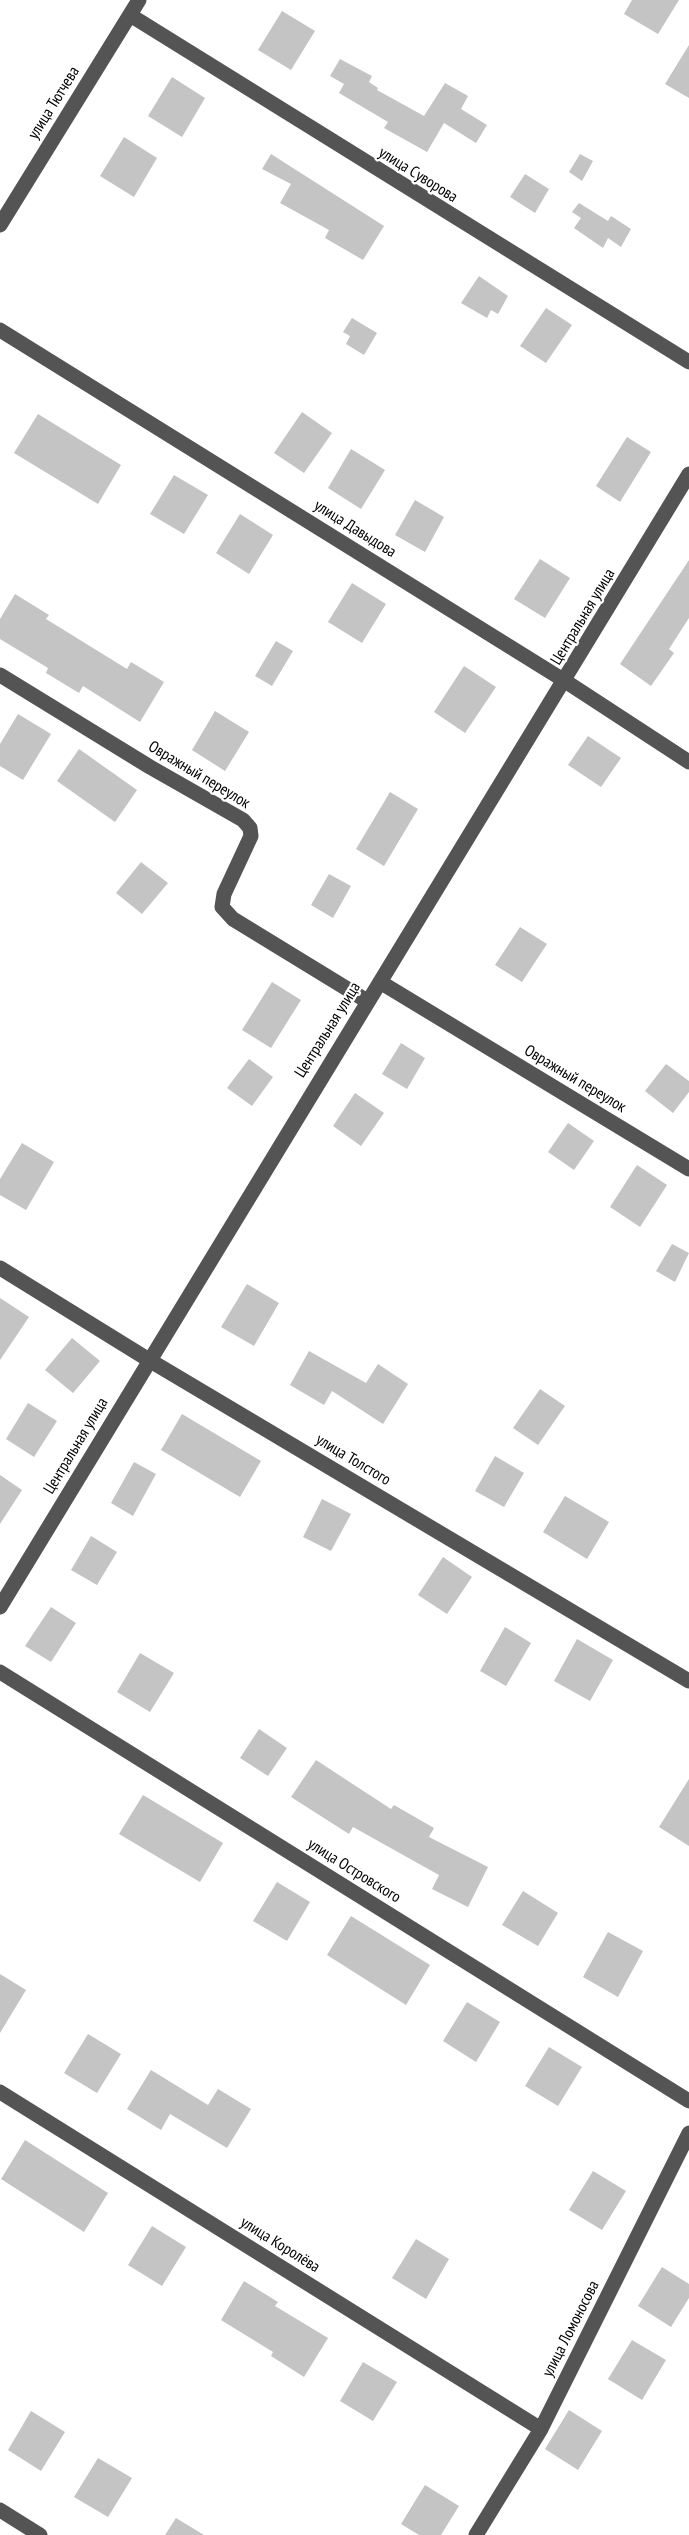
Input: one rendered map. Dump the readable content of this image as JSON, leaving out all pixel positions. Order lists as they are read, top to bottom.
{
  "streets": {
    "street": [
      "улица Тютчева",
      "улица Суворова",
      "улица Давыдова",
      "Центральная улица",
      "Овражный переулок",
      "улица Толстого",
      "улица Островского",
      "улица Королёва",
      "улица Ломоносова"
    ]
  },
  "crossings": [
    ["улица Тютчева", "улица Суворова"],
    ["улица Давыдова", "Центральная улица"],
    ["Центральная улица", "Овражный переулок"],
    ["Центральная улица", "улица Толстого"],
    ["улица Королёва", "улица Ломоносова"]
  ]
}
